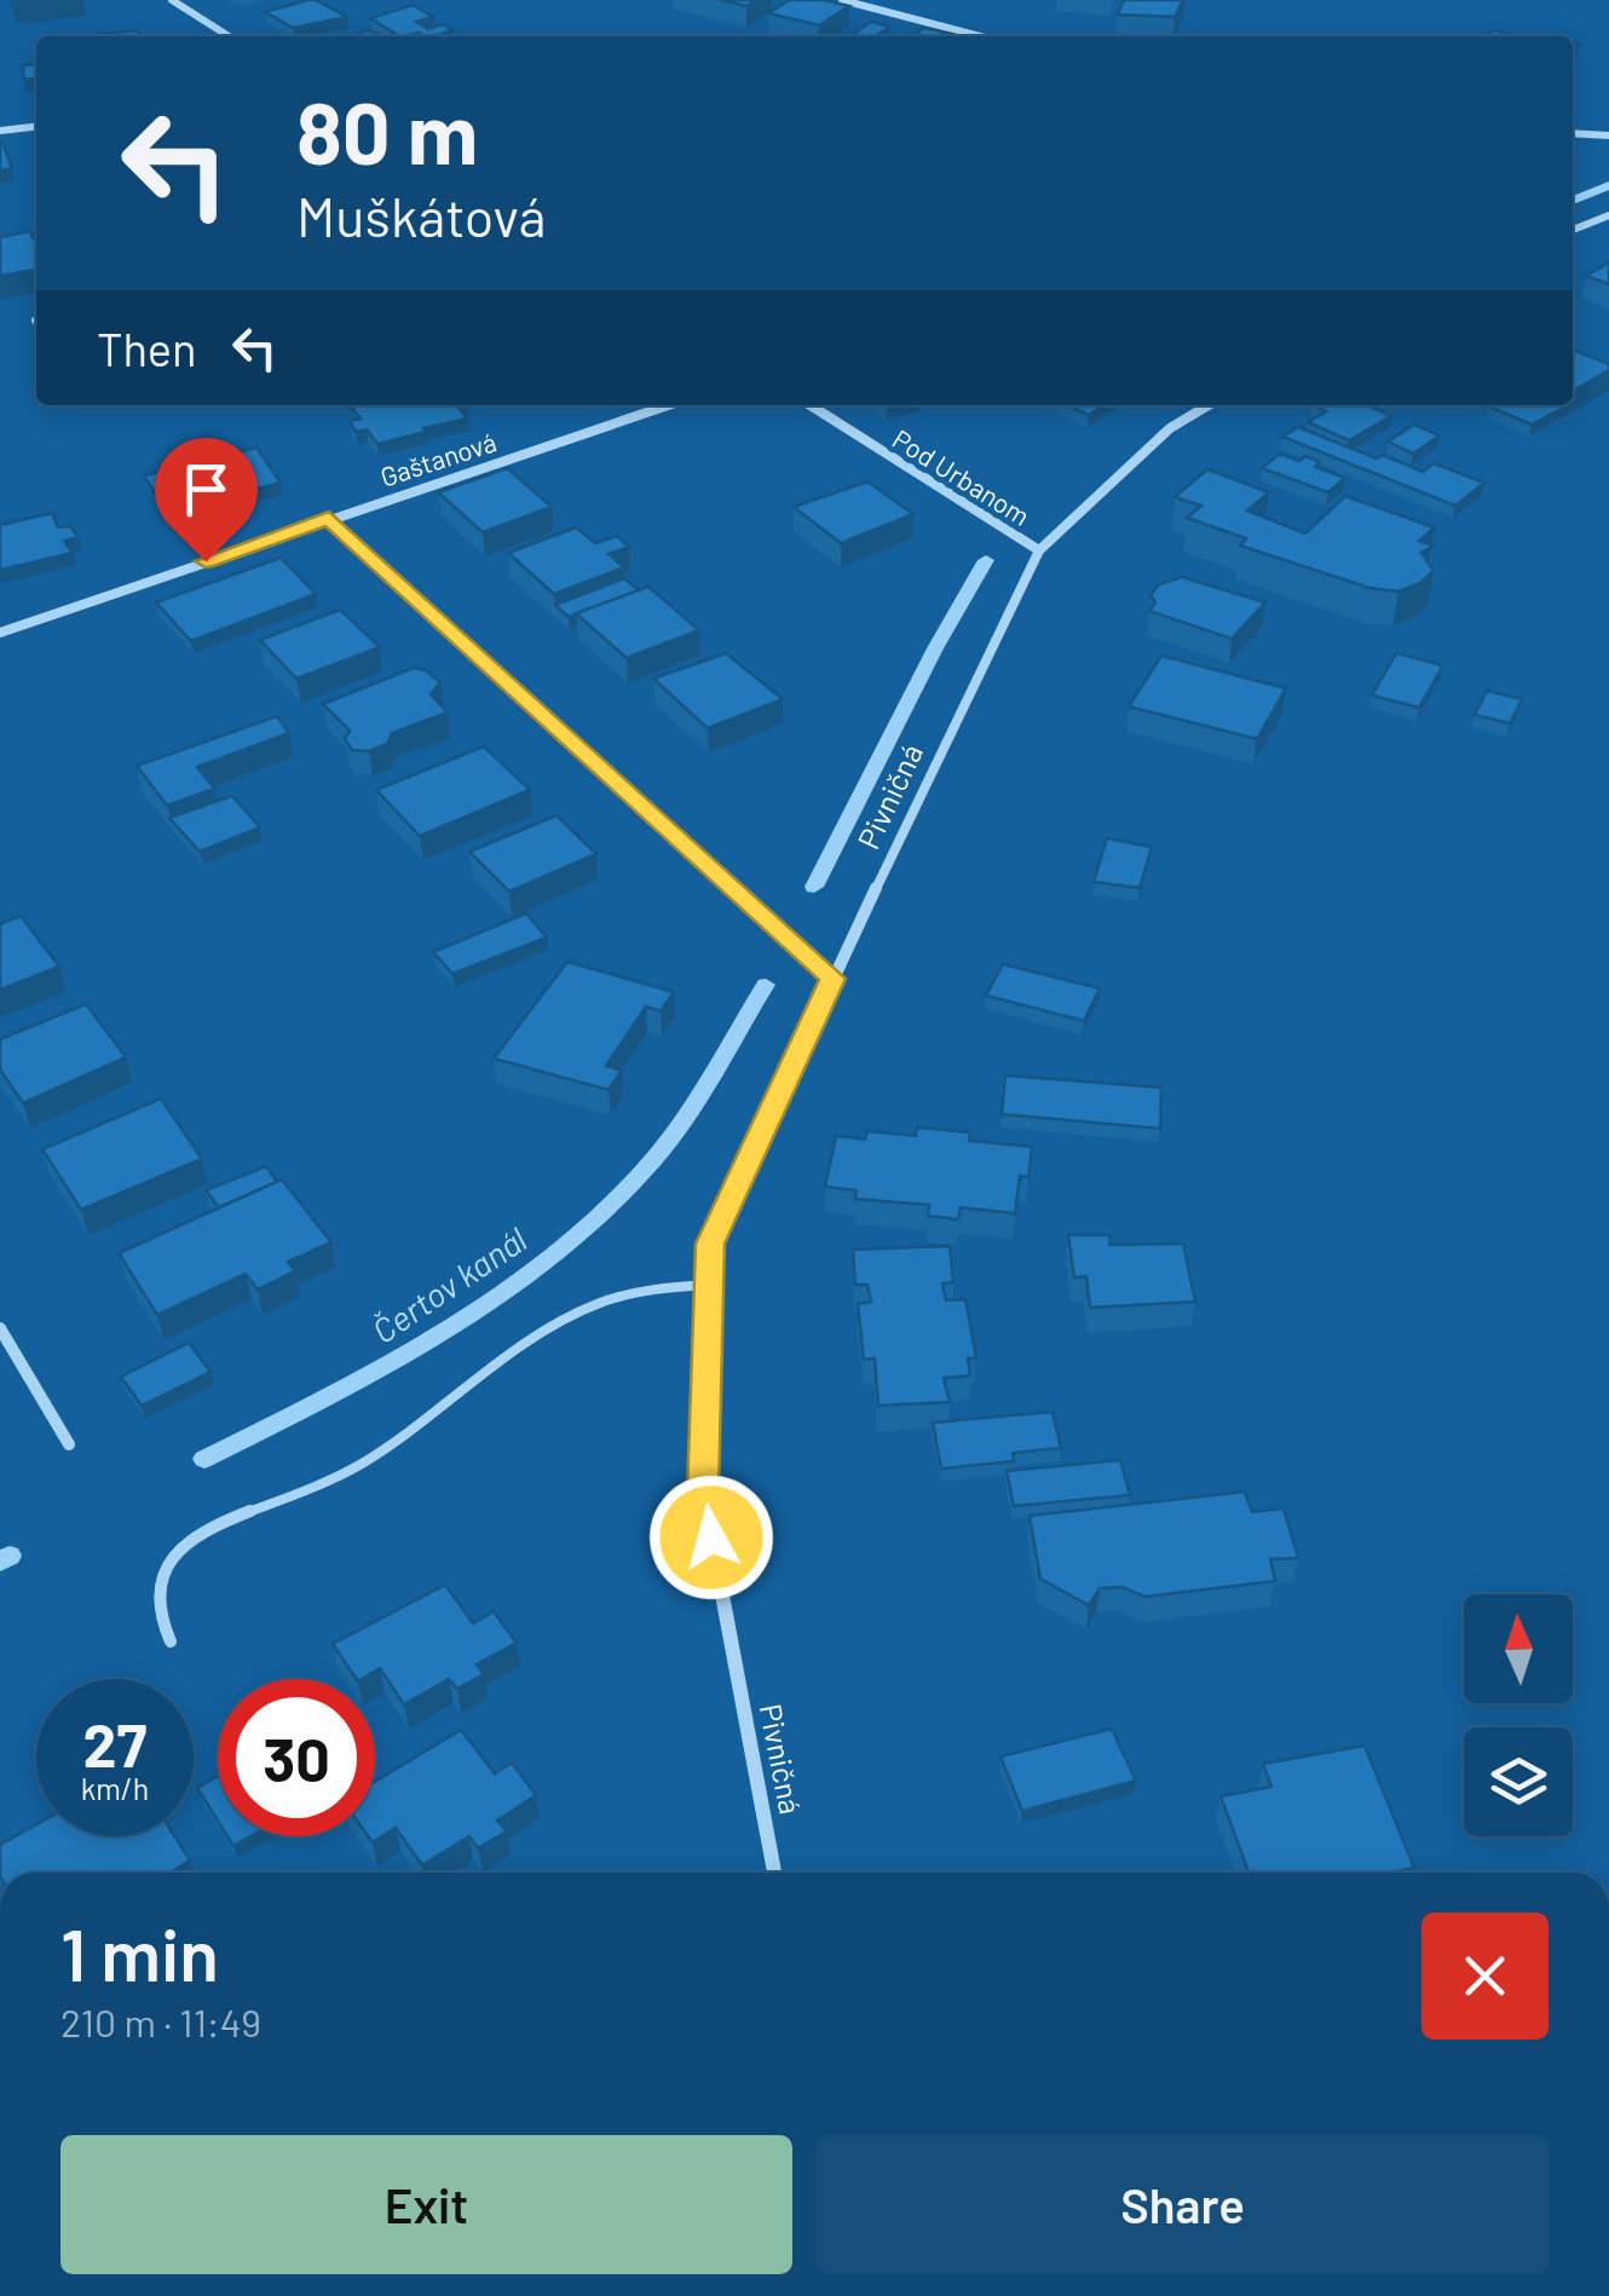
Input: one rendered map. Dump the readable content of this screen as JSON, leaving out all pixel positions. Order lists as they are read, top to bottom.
{
  "streets": {
    "street": ["Gaštanová", "Pod Urbanom", "Pivničná"]
  },
  "crossings": [
    ["Pod Urbanom", "Pivničná"]
  ],
  "water": ["Čertov kanál"],
  "north": "top",
  "page": {
    "turn": ["80 m", "Muškátová"],
    "then": "Then",
    "speed": "27 km/h",
    "limit": "30",
    "heading": ["1 min", "210 m · 11:49"],
    "buttons": ["Exit", "Share"]
  }
}
